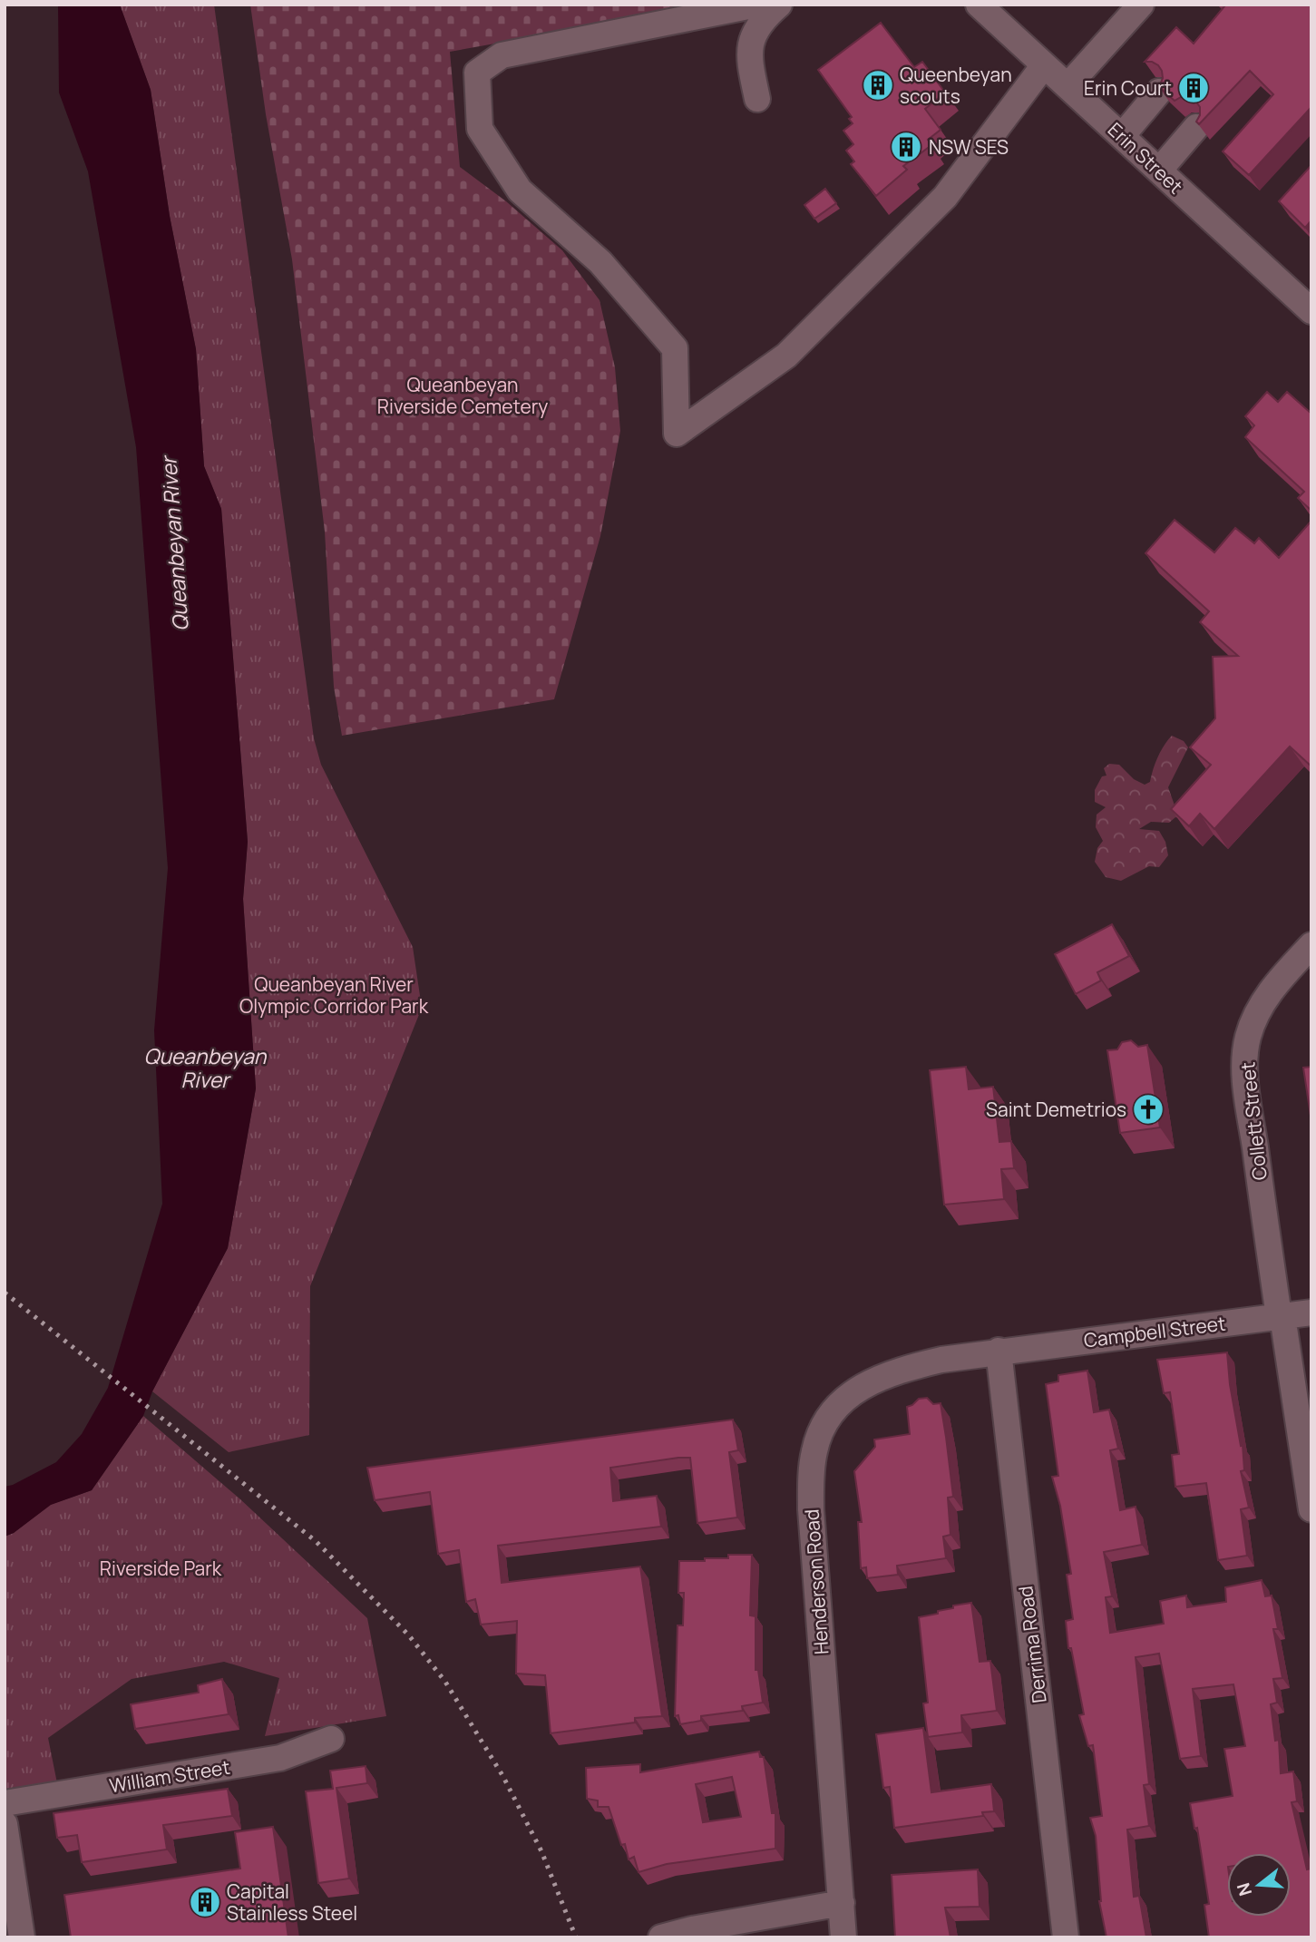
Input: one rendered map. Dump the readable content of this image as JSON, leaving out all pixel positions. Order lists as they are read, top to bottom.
{
  "streets": {
    "street": [
      "Erin Street",
      "Collett Street",
      "Campbell Street",
      "Henderson Road",
      "Derrima Road",
      "William Street"
    ]
  },
  "crossings": [
    ["Collett Street", "Campbell Street"],
    ["Campbell Street", "Henderson Road"],
    ["Campbell Street", "Derrima Road"],
    ["Henderson Road", "Derrima Road"]
  ],
  "water": ["Queanbeyan River"],
  "parks": ["Queanbeyan Riverside Cemetery", "Queanbeyan River Olympic Corridor Park", "Riverside Park"],
  "places": {
    "building": [
      "Queenbeyan scouts",
      "Erin Court",
      "NSW SES",
      "Capital Stainless Steel"
    ],
    "church": ["Saint Demetrios"]
  },
  "north": "left"
}
